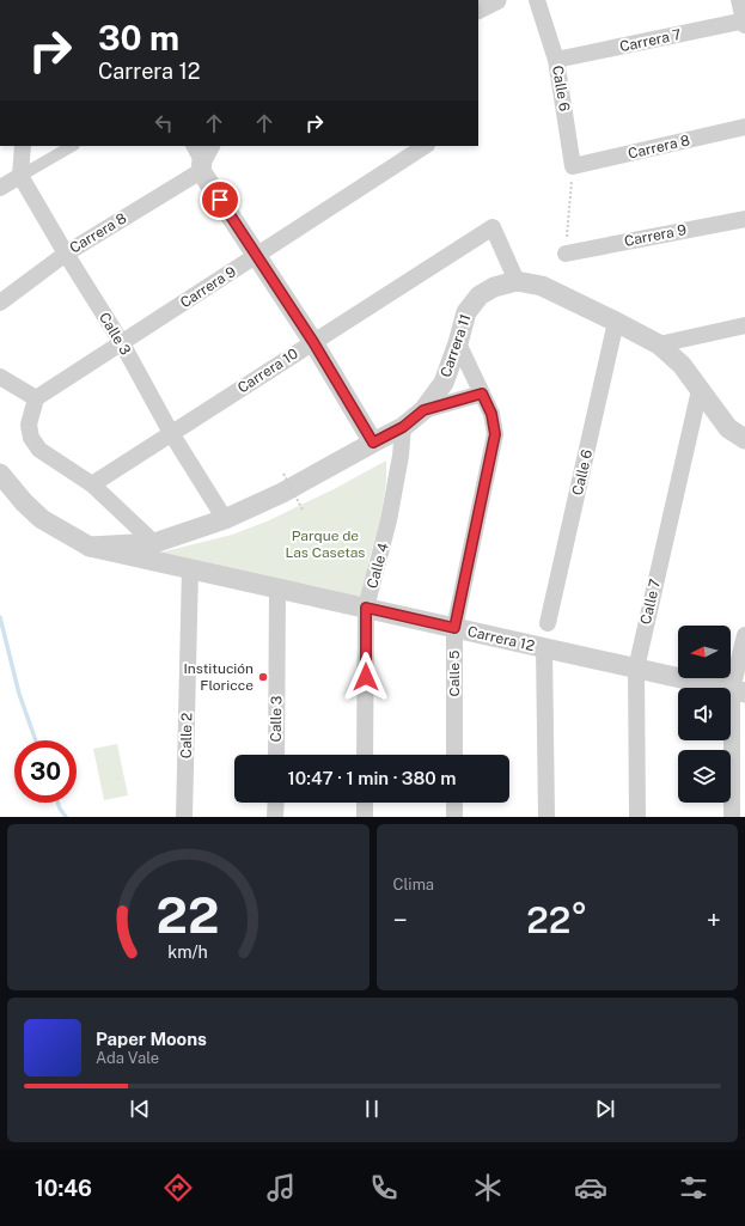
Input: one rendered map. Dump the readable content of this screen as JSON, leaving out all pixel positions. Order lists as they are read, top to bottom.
{
  "streets": {
    "street": [
      "Carrera 7",
      "Calle 6",
      "Carrera 8",
      "Carrera 9",
      "Calle 3",
      "Carrera 11",
      "Carrera 10",
      "Calle 4",
      "Calle 7",
      "Carrera 12",
      "Calle 5",
      "Calle 2"
    ]
  },
  "crossings": [
    ["Carrera 7", "Calle 6"],
    ["Calle 6", "Carrera 8"],
    ["Calle 6", "Carrera 11"],
    ["Carrera 8", "Calle 3"],
    ["Carrera 9", "Calle 3"],
    ["Calle 3", "Carrera 11"],
    ["Calle 3", "Carrera 10"],
    ["Calle 3", "Carrera 12"],
    ["Carrera 11", "Carrera 10"],
    ["Carrera 11", "Calle 4"],
    ["Carrera 11", "Calle 7"],
    ["Carrera 11", "Carrera 12"],
    ["Carrera 11", "Calle 5"],
    ["Calle 4", "Carrera 12"],
    ["Calle 7", "Carrera 12"],
    ["Carrera 12", "Calle 5"],
    ["Carrera 12", "Calle 2"]
  ],
  "parks": ["Parque de Las Casetas"],
  "places": ["Institución Floricce"],
  "north": "left",
  "page": {
    "turn": ["30 m", "Carrera 12"],
    "limit": "30",
    "trip": "10:47 · 1 min · 380 m",
    "tile": "Clima",
    "heat": ["−", "22°", "+"],
    "song": ["Paper Moons", "Ada Vale"],
    "tabs": "10:46",
    "gauge": ["22", "km/h"]
  }
}
